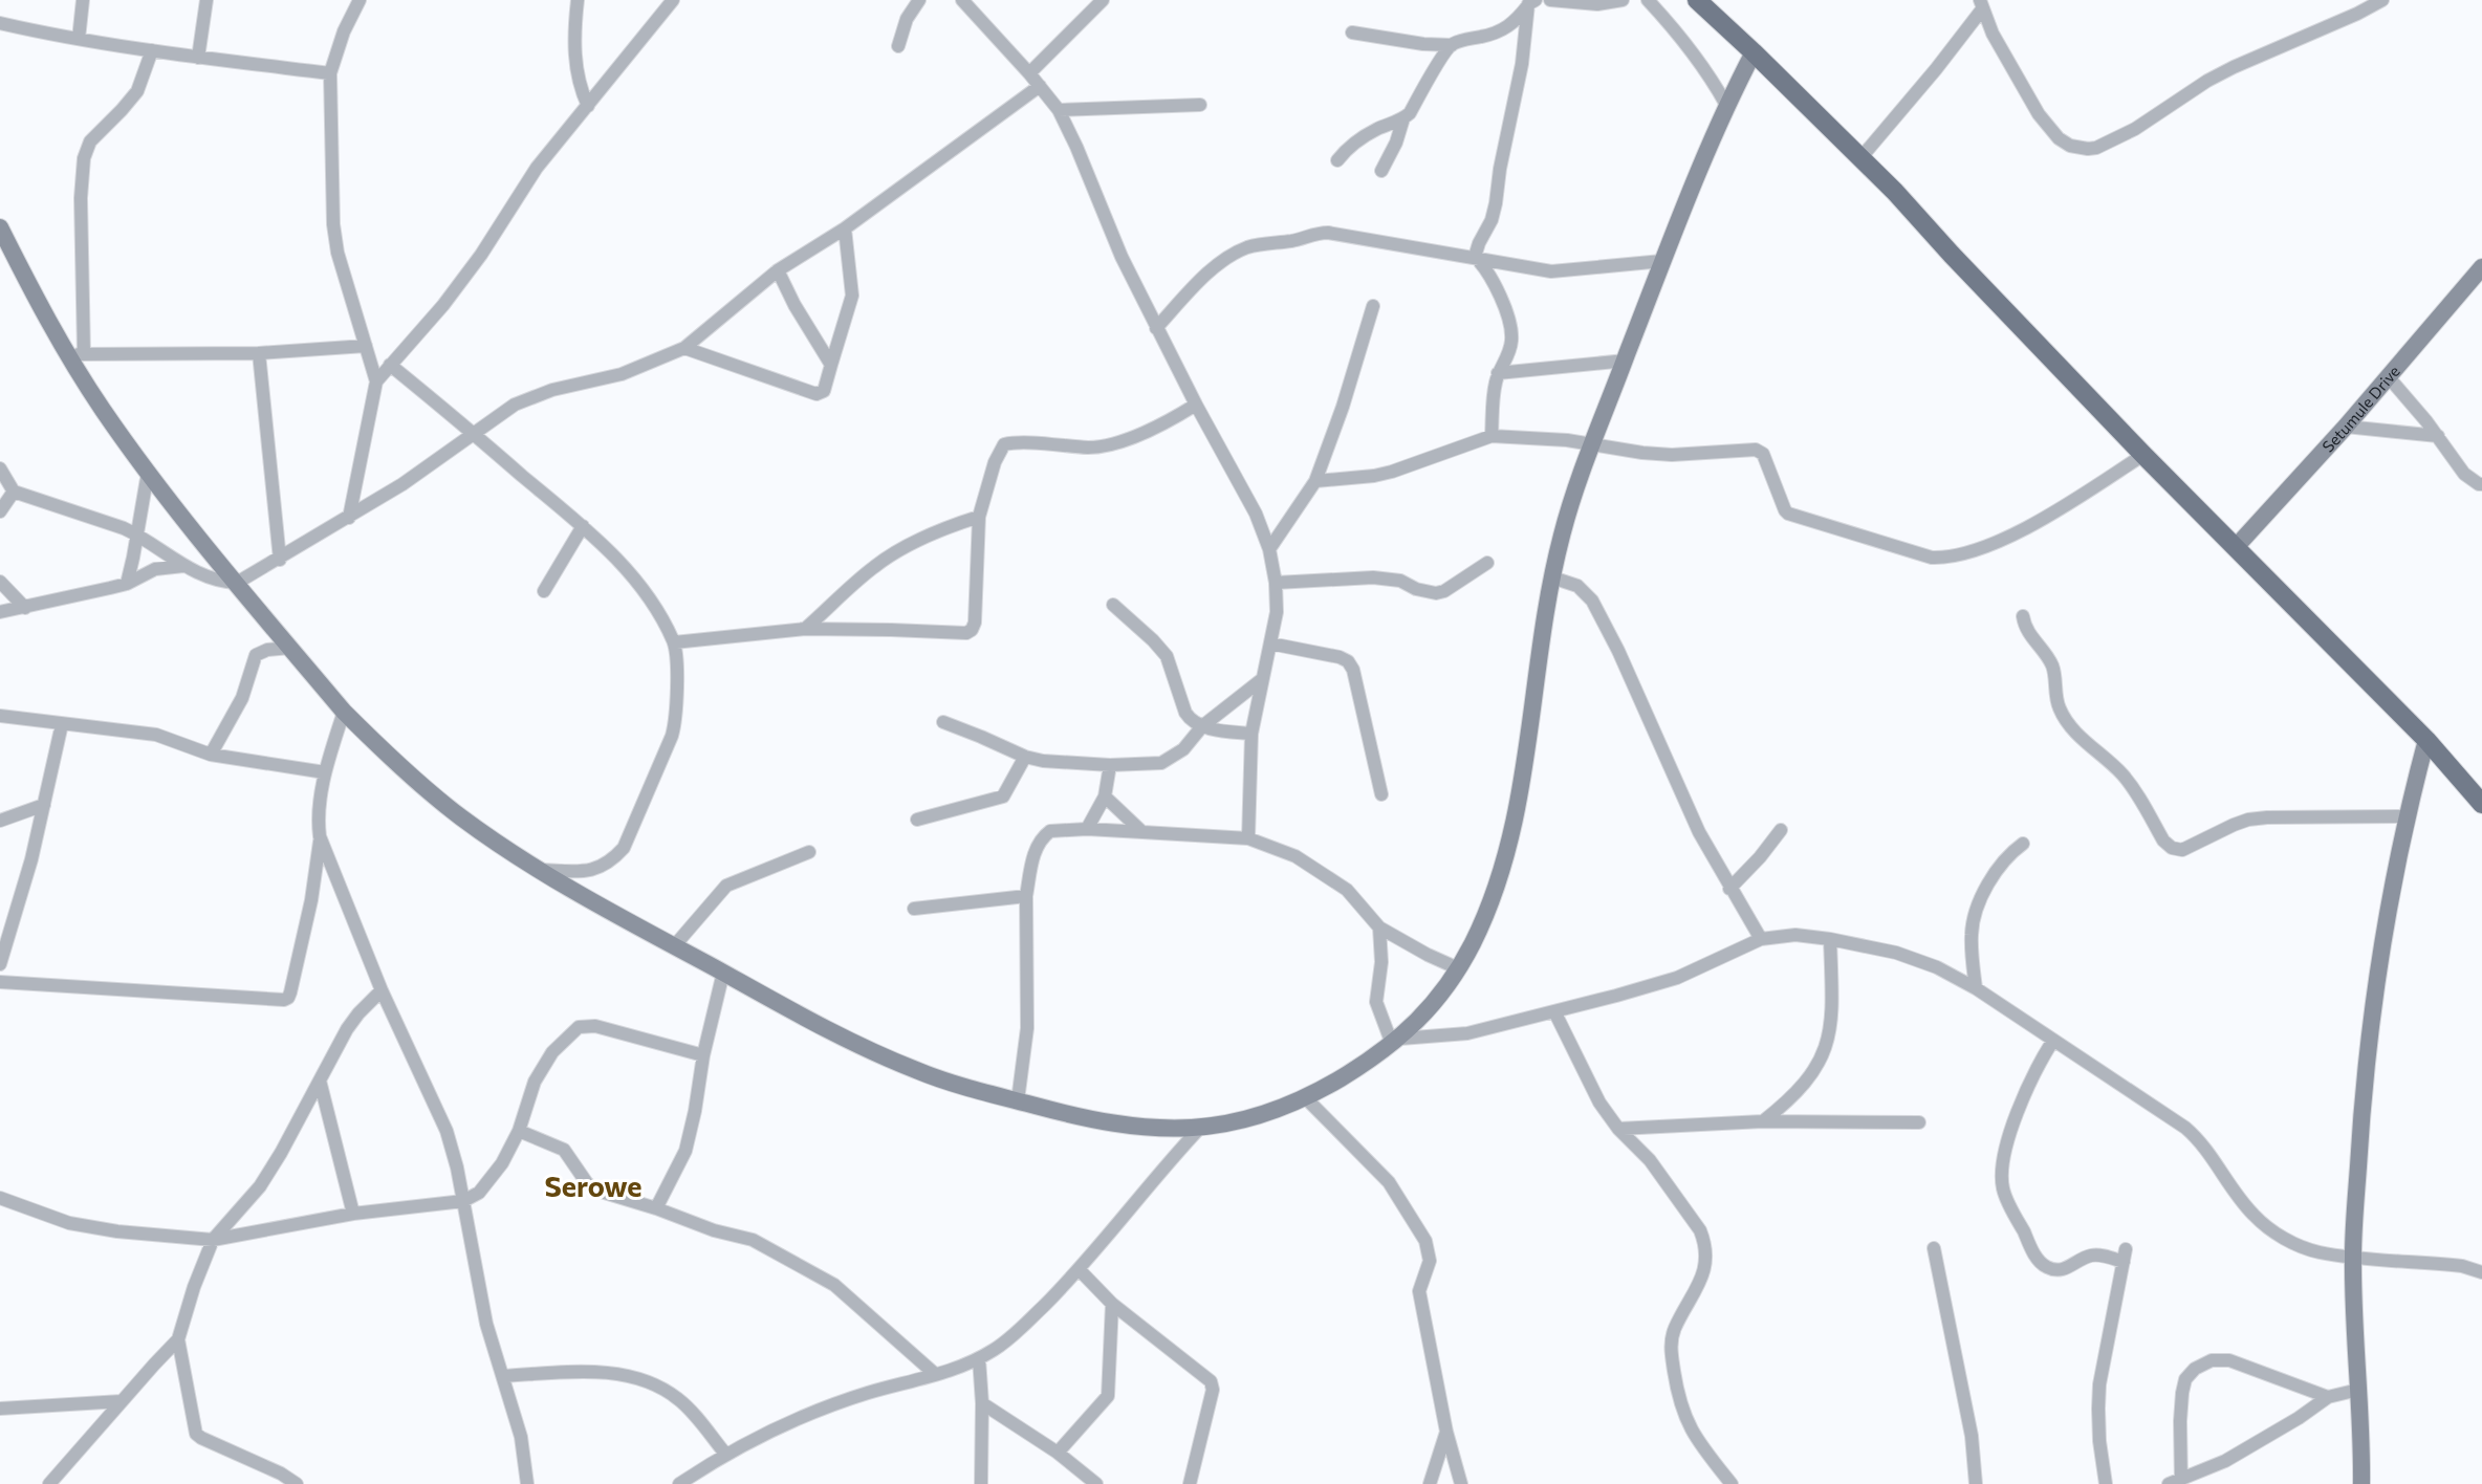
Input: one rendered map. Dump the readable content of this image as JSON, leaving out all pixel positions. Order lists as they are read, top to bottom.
{
  "streets": {
    "street": ["Setumule Drive"]
  },
  "districts": ["Serowe"]
}
